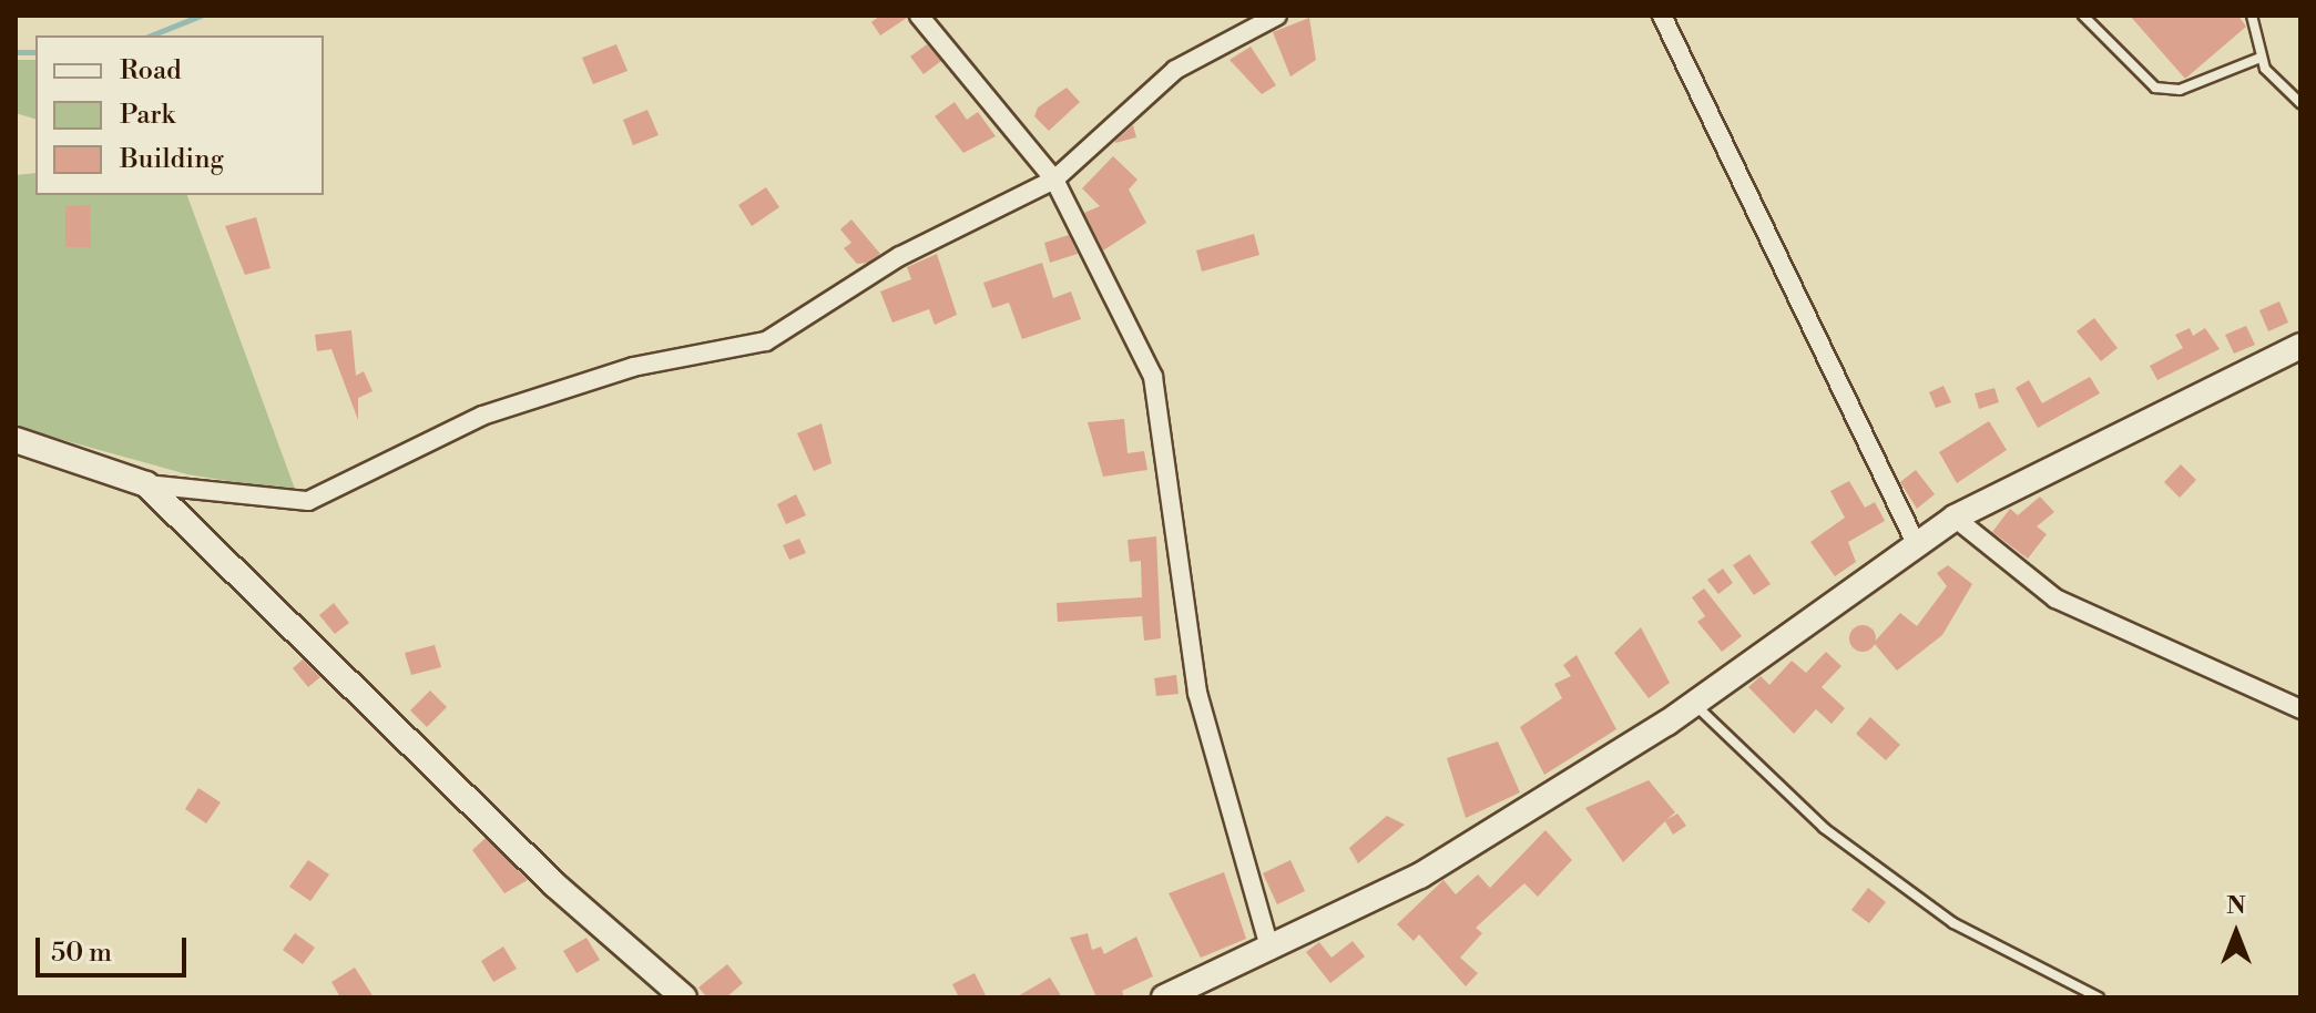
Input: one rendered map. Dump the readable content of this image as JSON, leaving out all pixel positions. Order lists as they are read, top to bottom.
{
  "legend": ["Road", "Park", "Building"],
  "scale_bar": "50 m",
  "north": "top"
}
